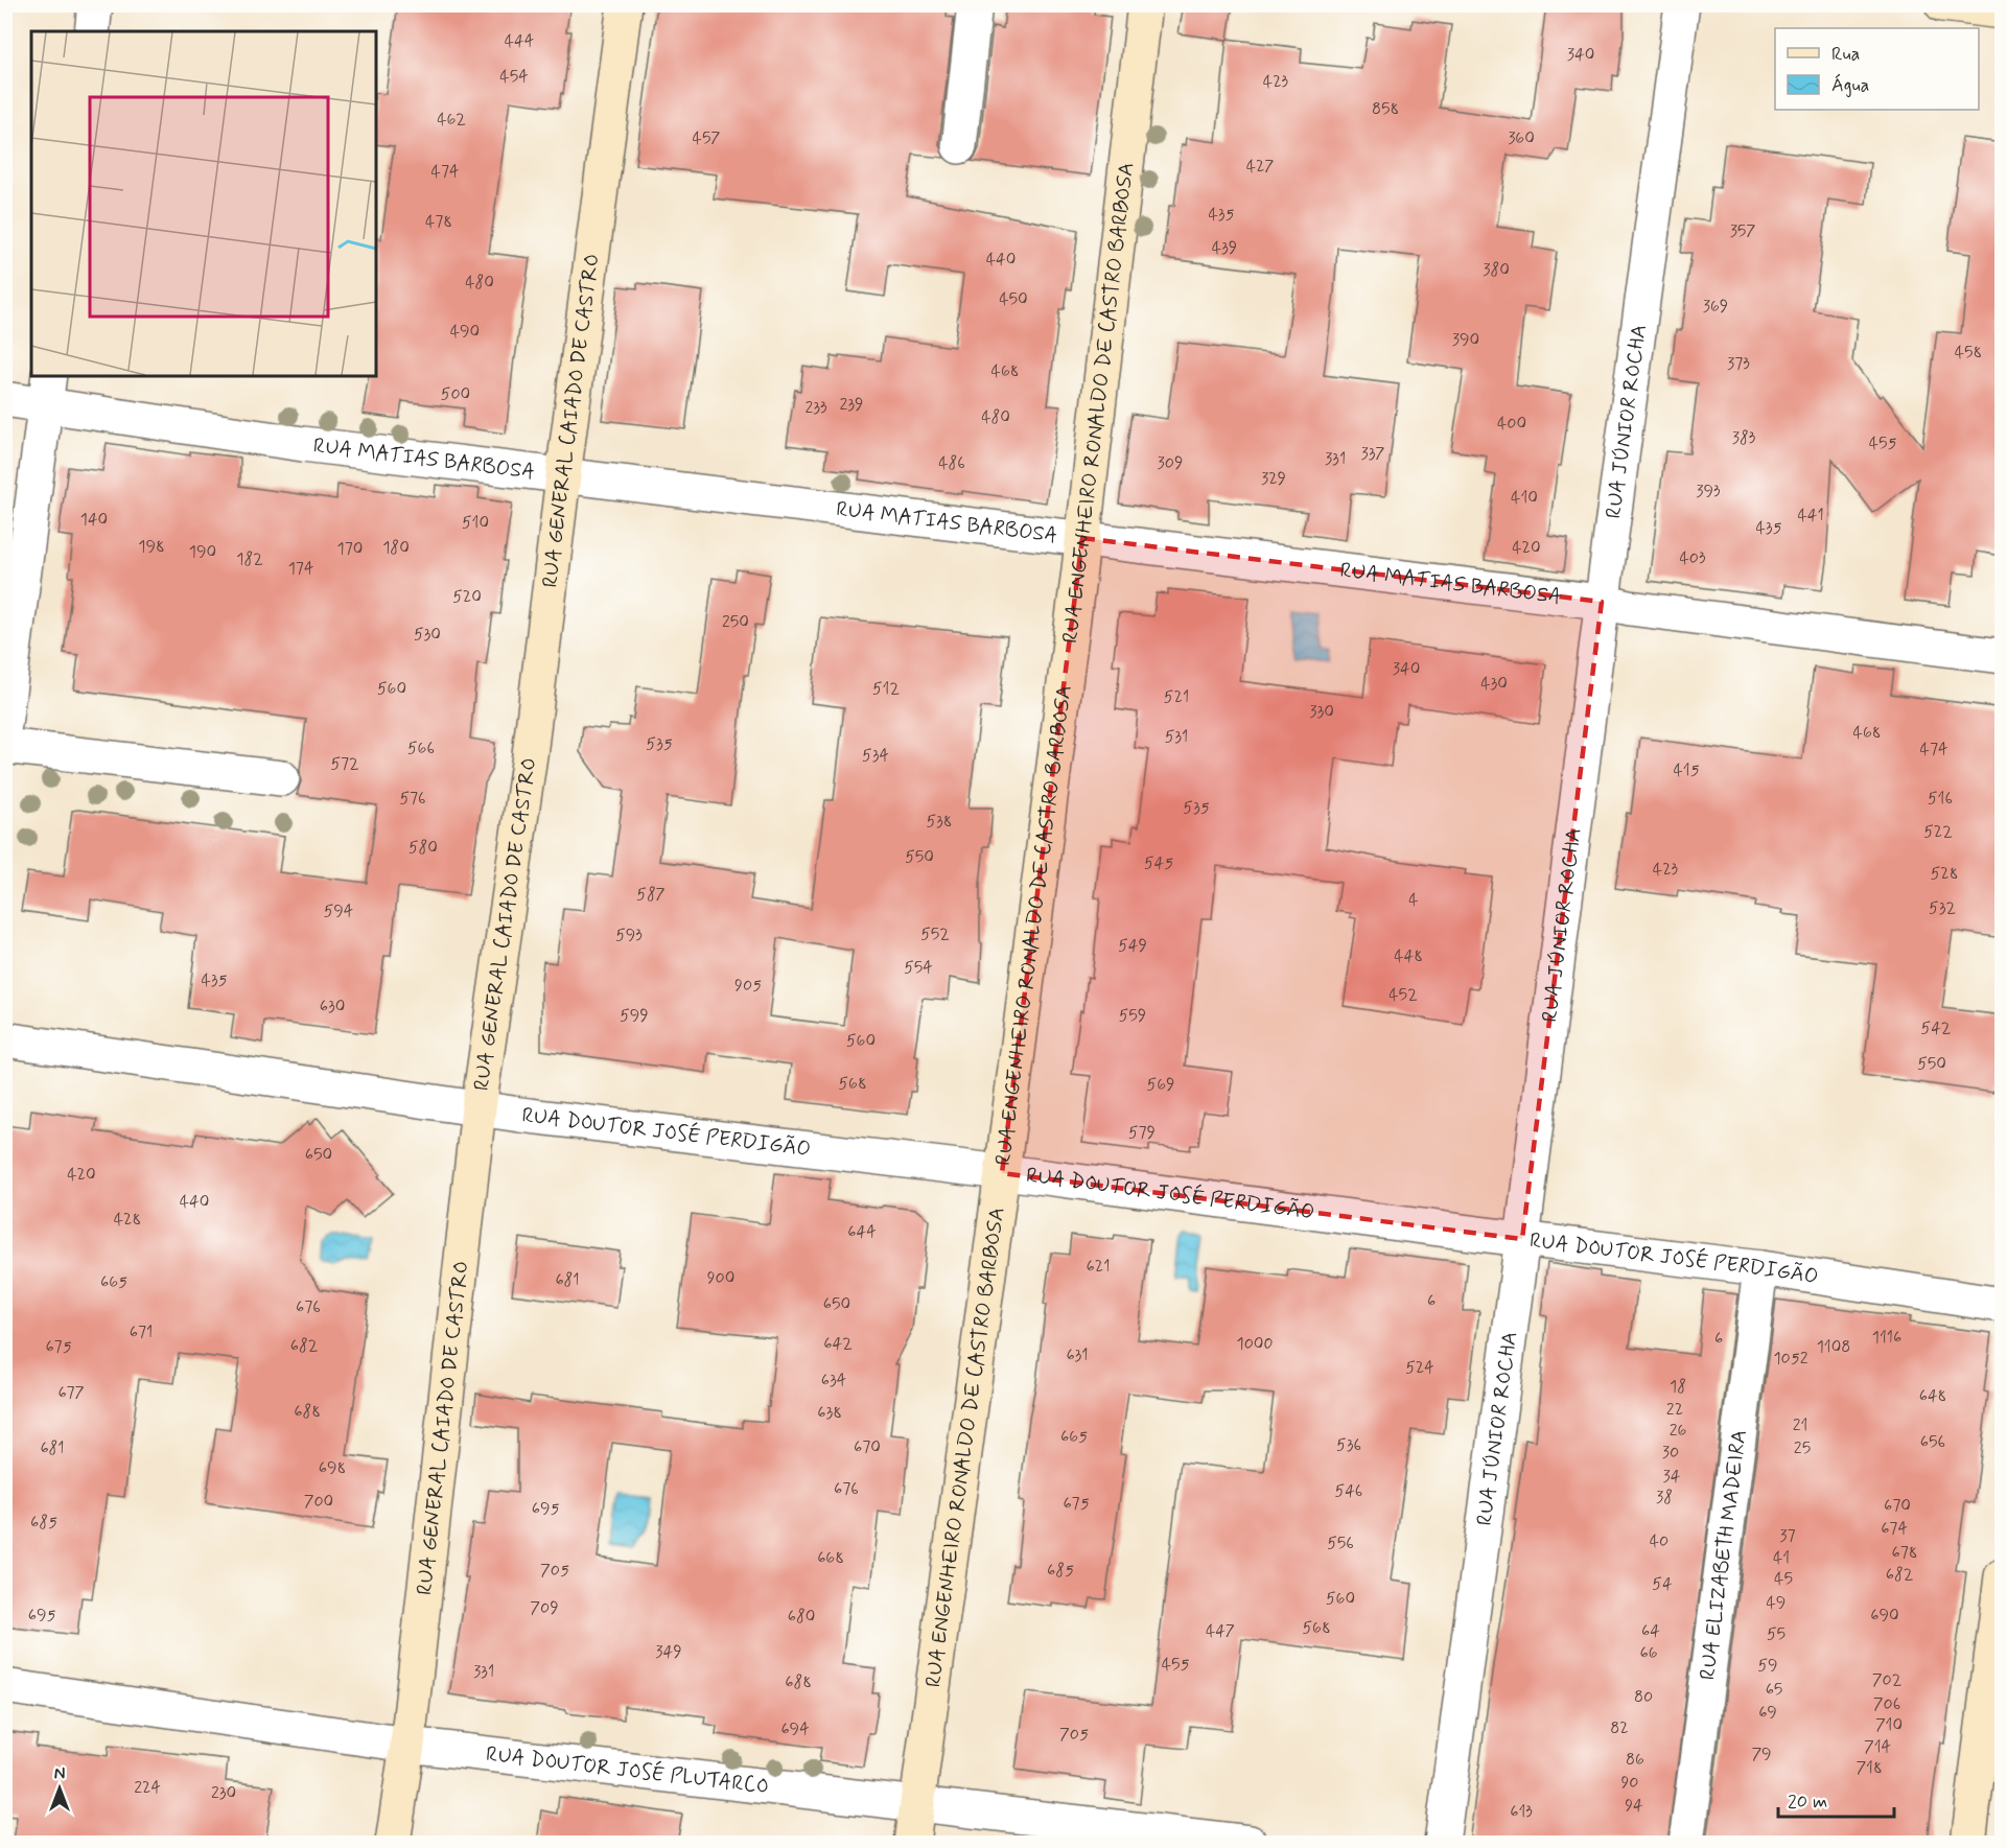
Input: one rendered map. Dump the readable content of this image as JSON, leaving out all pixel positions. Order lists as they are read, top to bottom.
{
  "streets": {
    "street": [
      "RUA ENGENHEIRO RONALDO DE CASTRO BARBOSA",
      "RUA GENERAL CAIADO DE CASTRO",
      "RUA JÚNIOR ROCHA",
      "RUA MATIAS BARBOSA",
      "RUA DOUTOR JOSÉ PERDIGÃO",
      "RUA ELIZABETH MADEIRA",
      "RUA DOUTOR JOSÉ PLUTARCO"
    ]
  },
  "crossings": [
    ["RUA ENGENHEIRO RONALDO DE CASTRO BARBOSA", "RUA MATIAS BARBOSA"],
    ["RUA ENGENHEIRO RONALDO DE CASTRO BARBOSA", "RUA DOUTOR JOSÉ PERDIGÃO"],
    ["RUA ENGENHEIRO RONALDO DE CASTRO BARBOSA", "RUA DOUTOR JOSÉ PLUTARCO"],
    ["RUA GENERAL CAIADO DE CASTRO", "RUA MATIAS BARBOSA"],
    ["RUA GENERAL CAIADO DE CASTRO", "RUA DOUTOR JOSÉ PERDIGÃO"],
    ["RUA GENERAL CAIADO DE CASTRO", "RUA DOUTOR JOSÉ PLUTARCO"],
    ["RUA JÚNIOR ROCHA", "RUA MATIAS BARBOSA"],
    ["RUA JÚNIOR ROCHA", "RUA DOUTOR JOSÉ PERDIGÃO"],
    ["RUA DOUTOR JOSÉ PERDIGÃO", "RUA ELIZABETH MADEIRA"]
  ],
  "house_numbers": [
    "444",
    "340",
    "454",
    "423",
    "858",
    "462",
    "457",
    "360",
    "427",
    "474",
    "435",
    "478",
    "357",
    "439",
    "440",
    "380",
    "480",
    "450",
    "369",
    "490",
    "390",
    "458",
    "373",
    "468",
    "500",
    "239",
    "233",
    "480",
    "400",
    "383",
    "455",
    "337",
    "331",
    "486",
    "309",
    "329",
    "393",
    "410",
    "441",
    "140",
    "510",
    "435",
    "198",
    "180",
    "420",
    "170",
    "190",
    "403",
    "182",
    "174",
    "520",
    "250",
    "530",
    "340",
    "430",
    "560",
    "512",
    "521",
    "330",
    "468",
    "531",
    "535",
    "566",
    "474",
    "534",
    "572",
    "415",
    "576",
    "516",
    "535",
    "538",
    "522",
    "580",
    "550",
    "545",
    "423",
    "528",
    "587",
    "4",
    "532",
    "594",
    "552",
    "593",
    "549",
    "448",
    "554",
    "435",
    "905",
    "452",
    "630",
    "599",
    "559",
    "542",
    "560",
    "550",
    "568",
    "569",
    "579",
    "650",
    "420",
    "440",
    "428",
    "644",
    "621",
    "900",
    "681",
    "665",
    "6",
    "650",
    "676",
    "671",
    "1116",
    "6",
    "642",
    "1000",
    "682",
    "675",
    "1108",
    "631",
    "1052",
    "524",
    "634",
    "18",
    "677",
    "648",
    "22",
    "688",
    "638",
    "21",
    "26",
    "665",
    "656",
    "536",
    "670",
    "681",
    "25",
    "30",
    "698",
    "34",
    "676",
    "546",
    "38",
    "700",
    "675",
    "670",
    "695",
    "685",
    "674",
    "37",
    "40",
    "556",
    "678",
    "668",
    "41",
    "705",
    "685",
    "682",
    "45",
    "54",
    "560",
    "49",
    "709",
    "695",
    "690",
    "680",
    "568",
    "447",
    "64",
    "55",
    "349",
    "66",
    "455",
    "59",
    "331",
    "702",
    "688",
    "65",
    "80",
    "706",
    "69",
    "710",
    "82",
    "694",
    "705",
    "714",
    "79",
    "86",
    "718",
    "90",
    "224",
    "230",
    "94",
    "613"
  ],
  "legend": ["Rua", "Água"],
  "scale_bar": "20 m",
  "north": "top"
}
